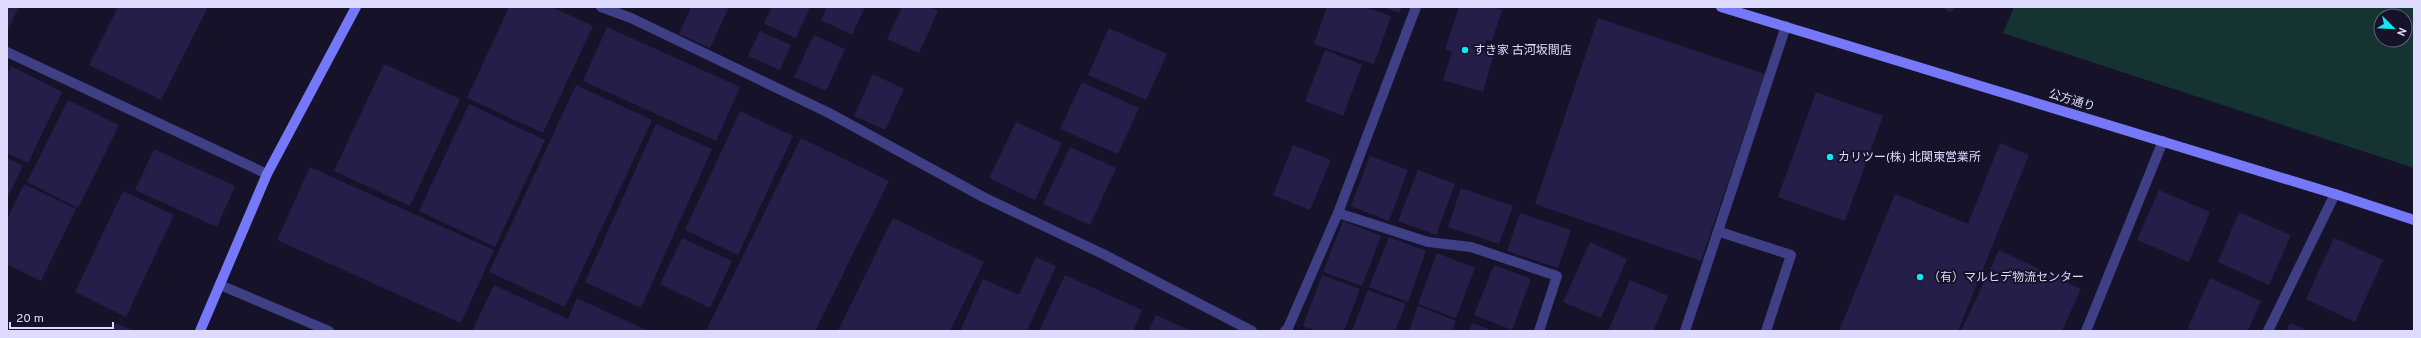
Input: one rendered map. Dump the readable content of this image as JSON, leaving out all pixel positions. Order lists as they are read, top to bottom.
{
  "streets": {
    "street": ["公方通り"]
  },
  "places": ["すき家 古河坂間店", "カリツー(株) 北関東営業所", "（有）マルヒデ物流センター"],
  "scale_bar": "20 m",
  "north": "bottom right"
}
